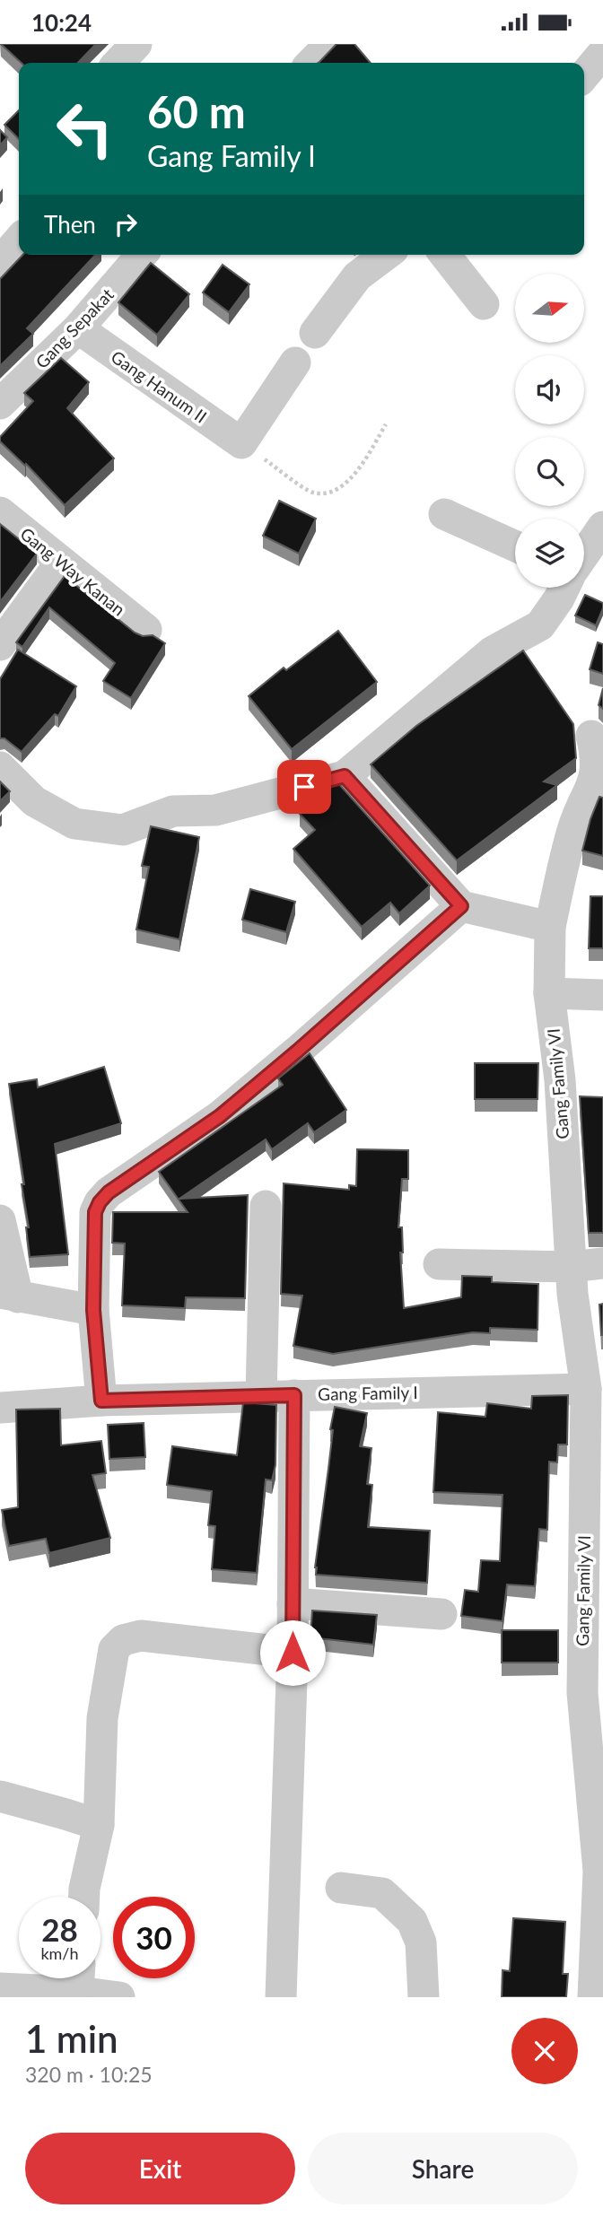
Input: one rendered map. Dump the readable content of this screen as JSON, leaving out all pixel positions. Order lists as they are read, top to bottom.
{
  "streets": {
    "street": [
      "Gang Sepakat",
      "Gang Hanum II",
      "Gang Way Kanan",
      "Gang Family VI",
      "Gang Family I"
    ]
  },
  "crossings": [
    ["Gang Sepakat", "Gang Hanum II"],
    ["Gang Family VI", "Gang Family I"]
  ],
  "north": "right",
  "page": {
    "status": "10:24",
    "turn": ["60 m", "Gang Family I"],
    "then": "Then",
    "speed": "28 km/h",
    "limit": "30",
    "heading": ["1 min", "320 m · 10:25"],
    "buttons": ["Exit", "Share"]
  }
}
